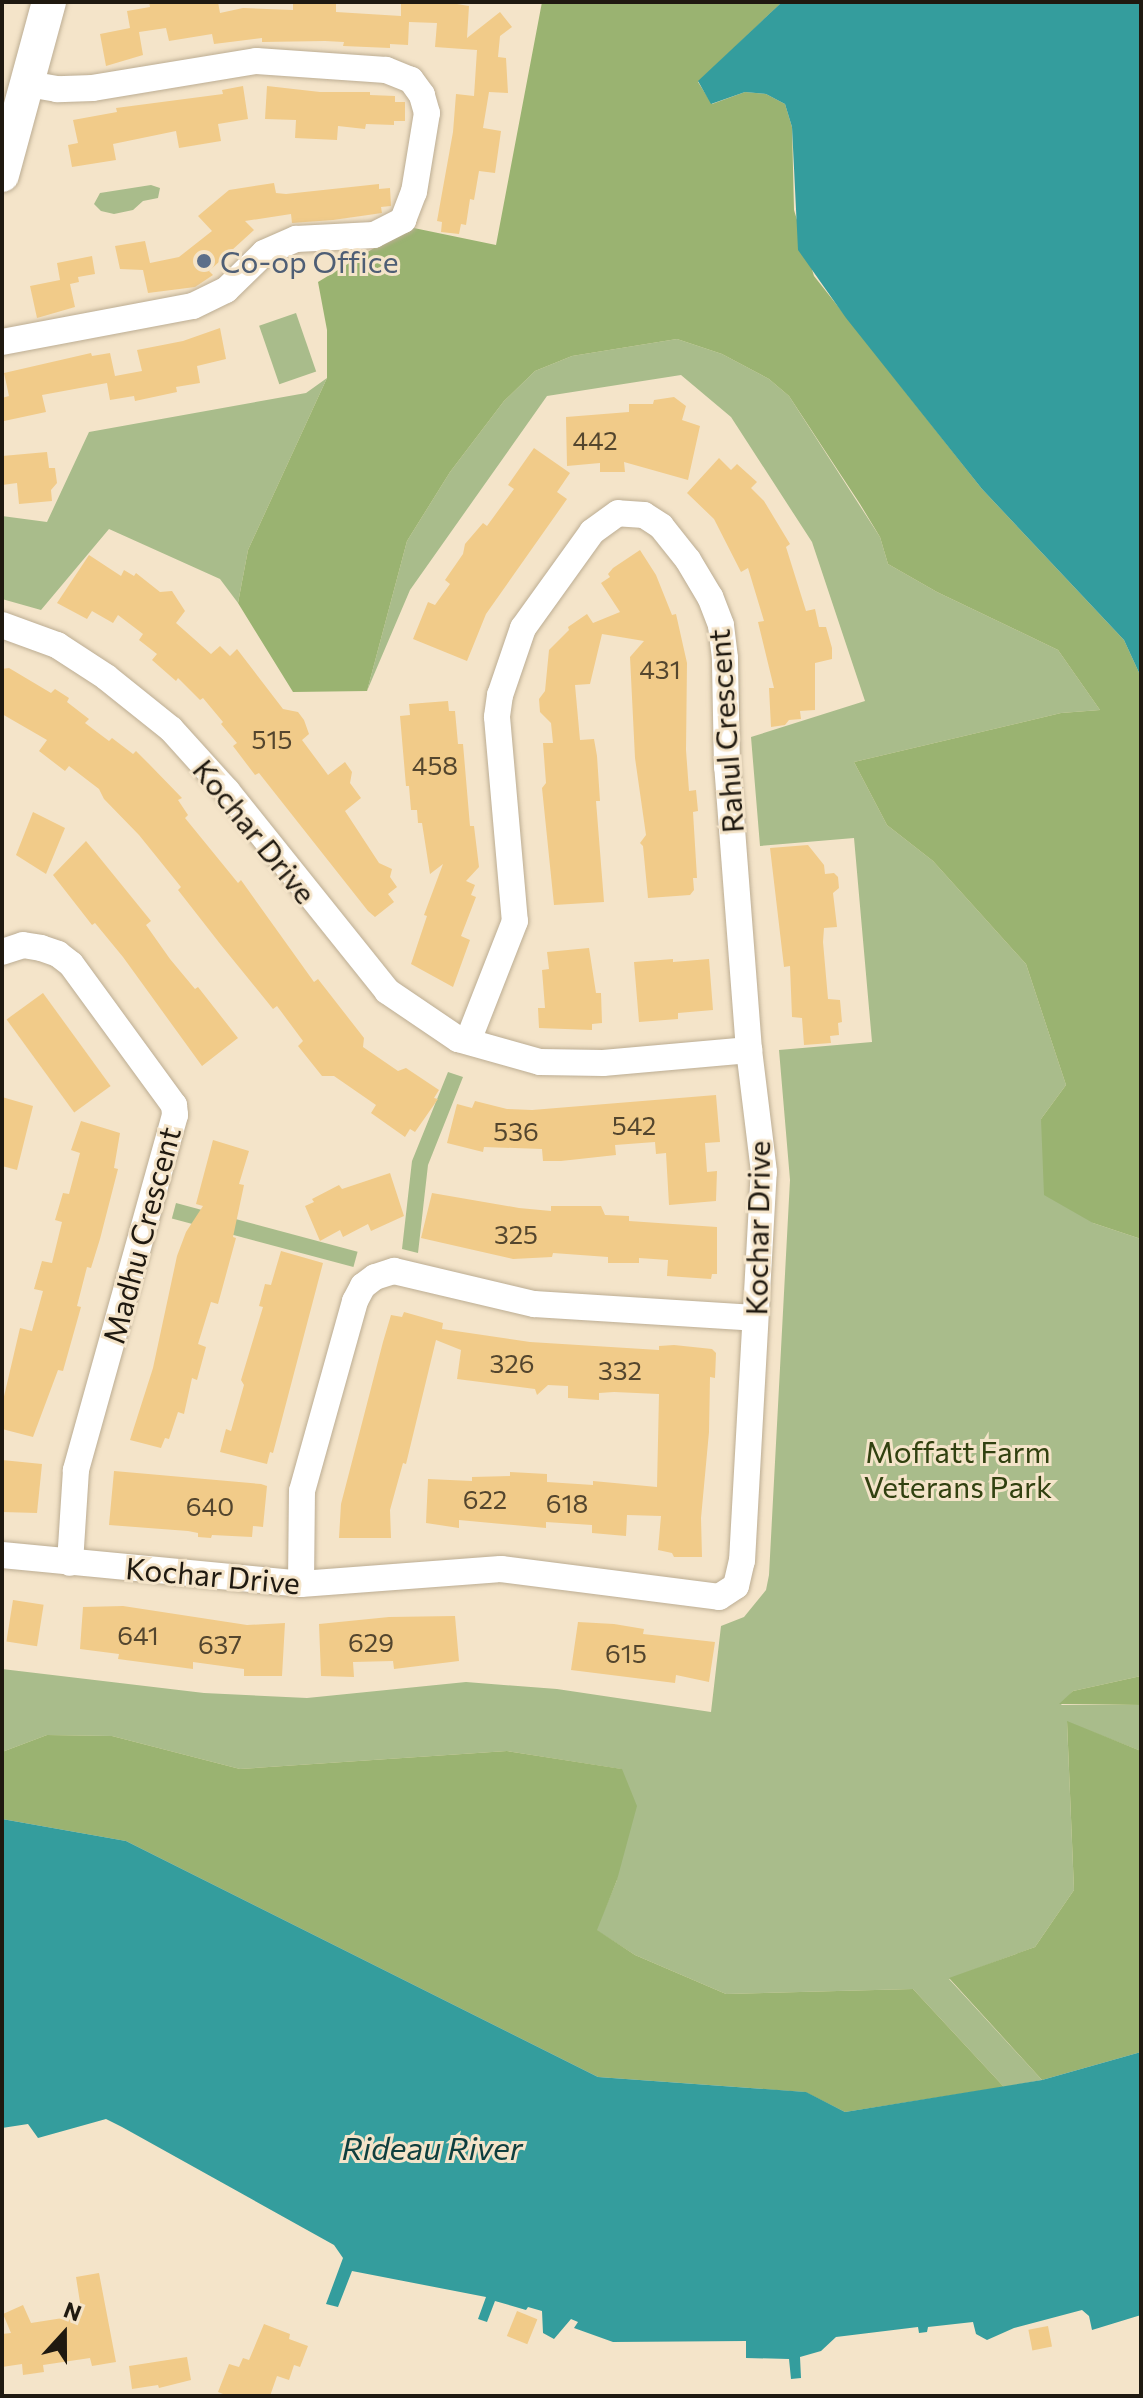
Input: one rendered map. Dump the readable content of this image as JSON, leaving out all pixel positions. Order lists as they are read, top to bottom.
{
  "streets": {
    "street": ["Rahul Crescent", "Kochar Drive", "Madhu Crescent"]
  },
  "crossings": [
    ["Rahul Crescent", "Kochar Drive"],
    ["Kochar Drive", "Madhu Crescent"]
  ],
  "water": ["Rideau River"],
  "parks": ["Moffatt Farm Veterans Park"],
  "places": ["Co-op Office"],
  "house_numbers": [
    "442",
    "431",
    "515",
    "458",
    "542",
    "536",
    "325",
    "326",
    "332",
    "622",
    "618",
    "640",
    "641",
    "629",
    "637",
    "615"
  ],
  "north": "top"
}
